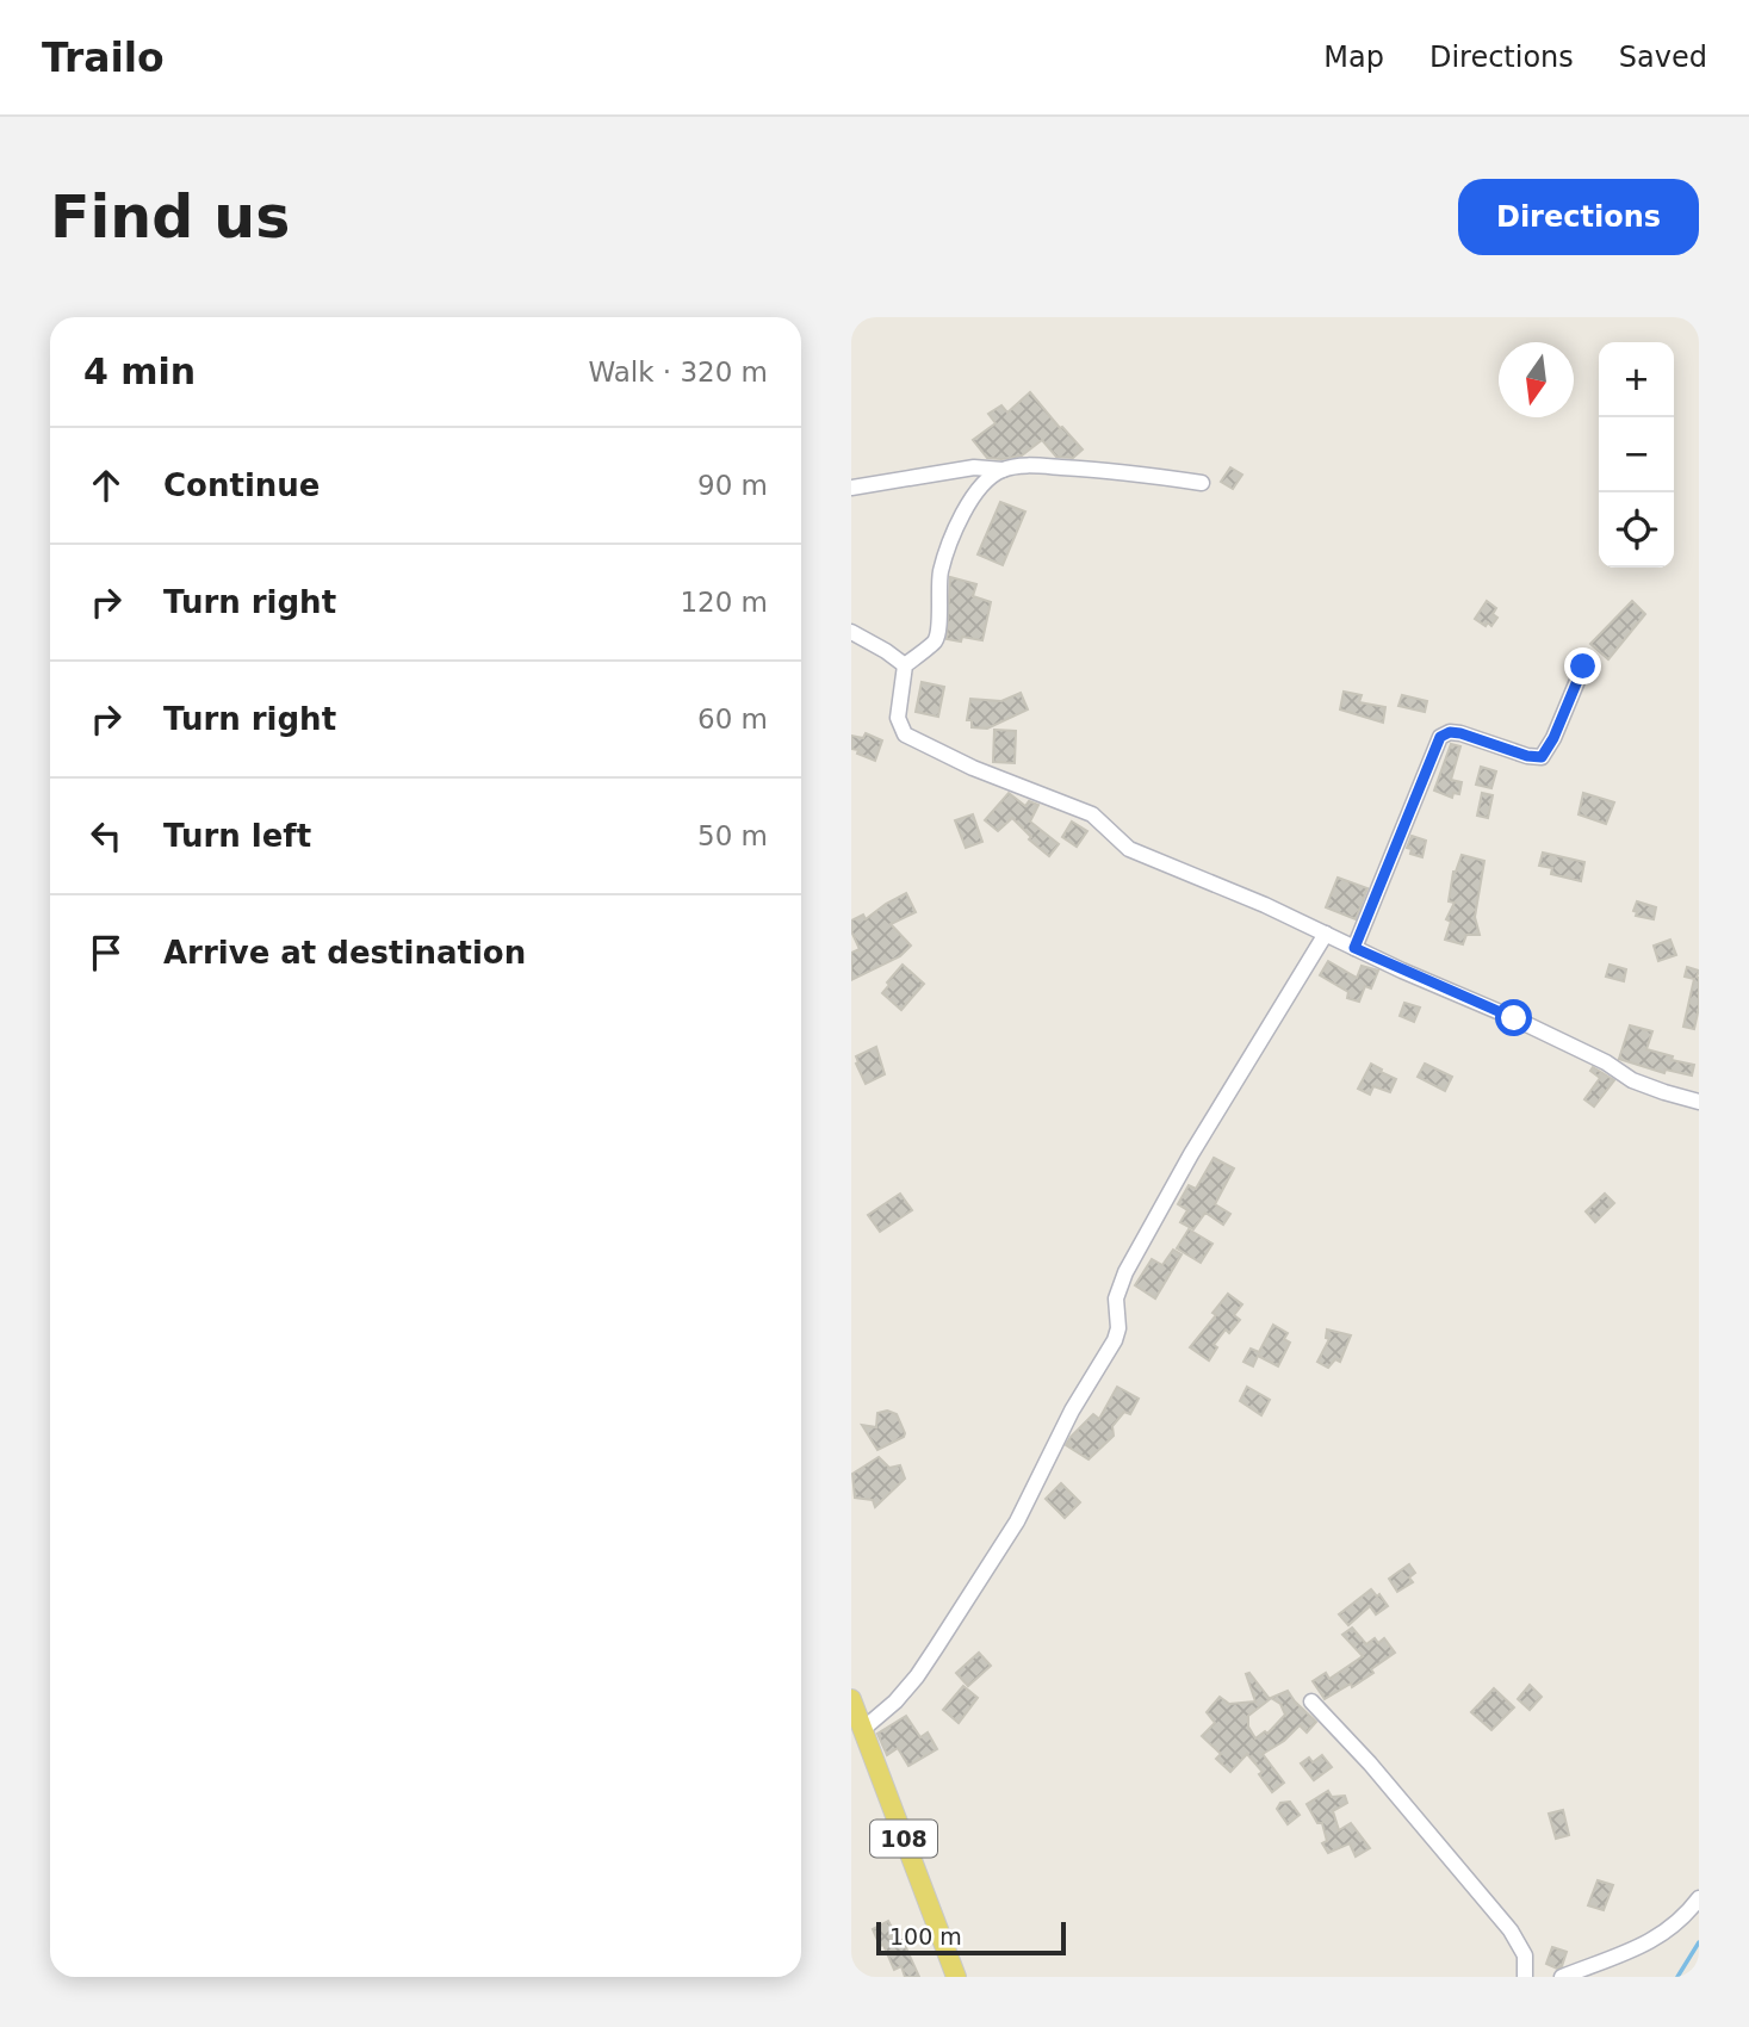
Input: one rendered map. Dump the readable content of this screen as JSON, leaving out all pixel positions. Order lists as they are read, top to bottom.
{
  "streets": {
    "main road": ["108"]
  },
  "scale_bar": "100 m",
  "north": "bottom",
  "page": {
    "header": "Trailo",
    "nav": ["Map", "Directions", "Saved"],
    "buttons": "Directions",
    "title": "Find us",
    "heading": ["4 min", "Walk · 320 m"],
    "map_buttons": ["+", "−"],
    "list": [
      ["Continue", "90 m"],
      ["Turn right", "120 m"],
      ["Turn right", "60 m"],
      ["Turn left", "50 m"],
      "Arrive at destination"
    ],
    "scale": "100 m"
  }
}
